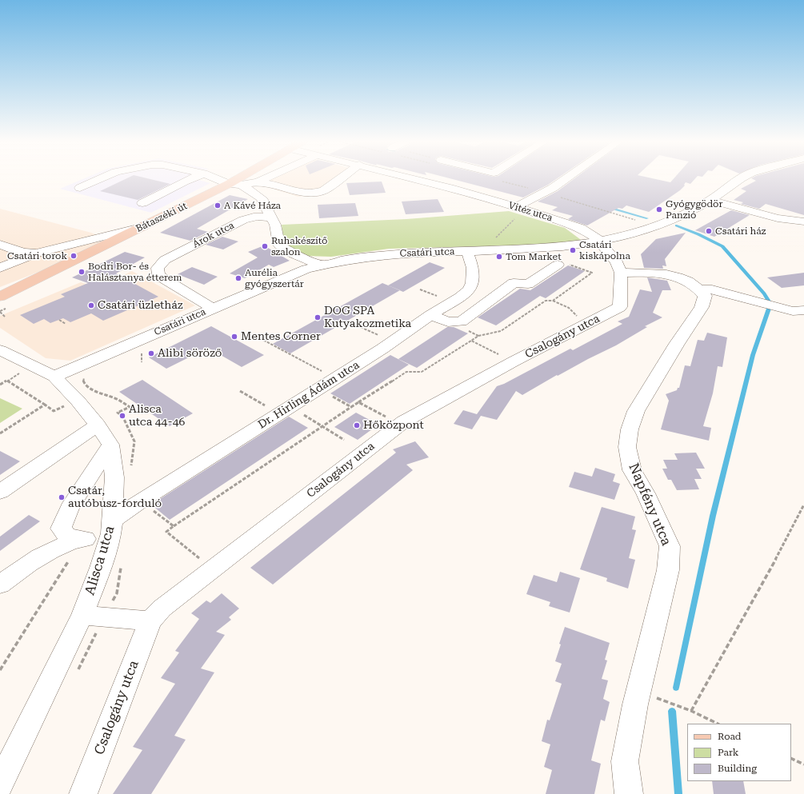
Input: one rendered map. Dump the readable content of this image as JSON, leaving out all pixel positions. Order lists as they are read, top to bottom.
{
  "streets": {
    "main road": ["Bátaszéki út"],
    "street": [
      "Vitéz utca",
      "Árok utca",
      "Csatári utca",
      "Csalogány utca",
      "Dr. Hirling Ádám utca",
      "Napfény utca",
      "Alisca utca"
    ]
  },
  "crossings": [
    ["Vitéz utca", "Csatári utca"],
    ["Vitéz utca", "Csalogány utca"],
    ["Árok utca", "Csatári utca"],
    ["Csatári utca", "Csalogány utca"],
    ["Csatári utca", "Dr. Hirling Ádám utca"],
    ["Csatári utca", "Alisca utca"],
    ["Dr. Hirling Ádám utca", "Alisca utca"]
  ],
  "places": [
    "A Kávé Háza",
    "Gyógygödör Panzió",
    "Csatári ház",
    "Ruhakészítő szalon",
    "Csatári kiskápolna",
    "Csatári torok",
    "Tom Market",
    "Bodri Bor- és Halásztanya étterem",
    "Aurélia gyógyszertár",
    "Csatári üzletház",
    "DOG SPA Kutyakozmetika",
    "Mentes Corner",
    "Alibi söröző",
    "Alisca utca 44-46",
    "Hőközpont",
    "Csatár, autóbusz-forduló"
  ],
  "legend": ["Road", "Park", "Building"]
}
